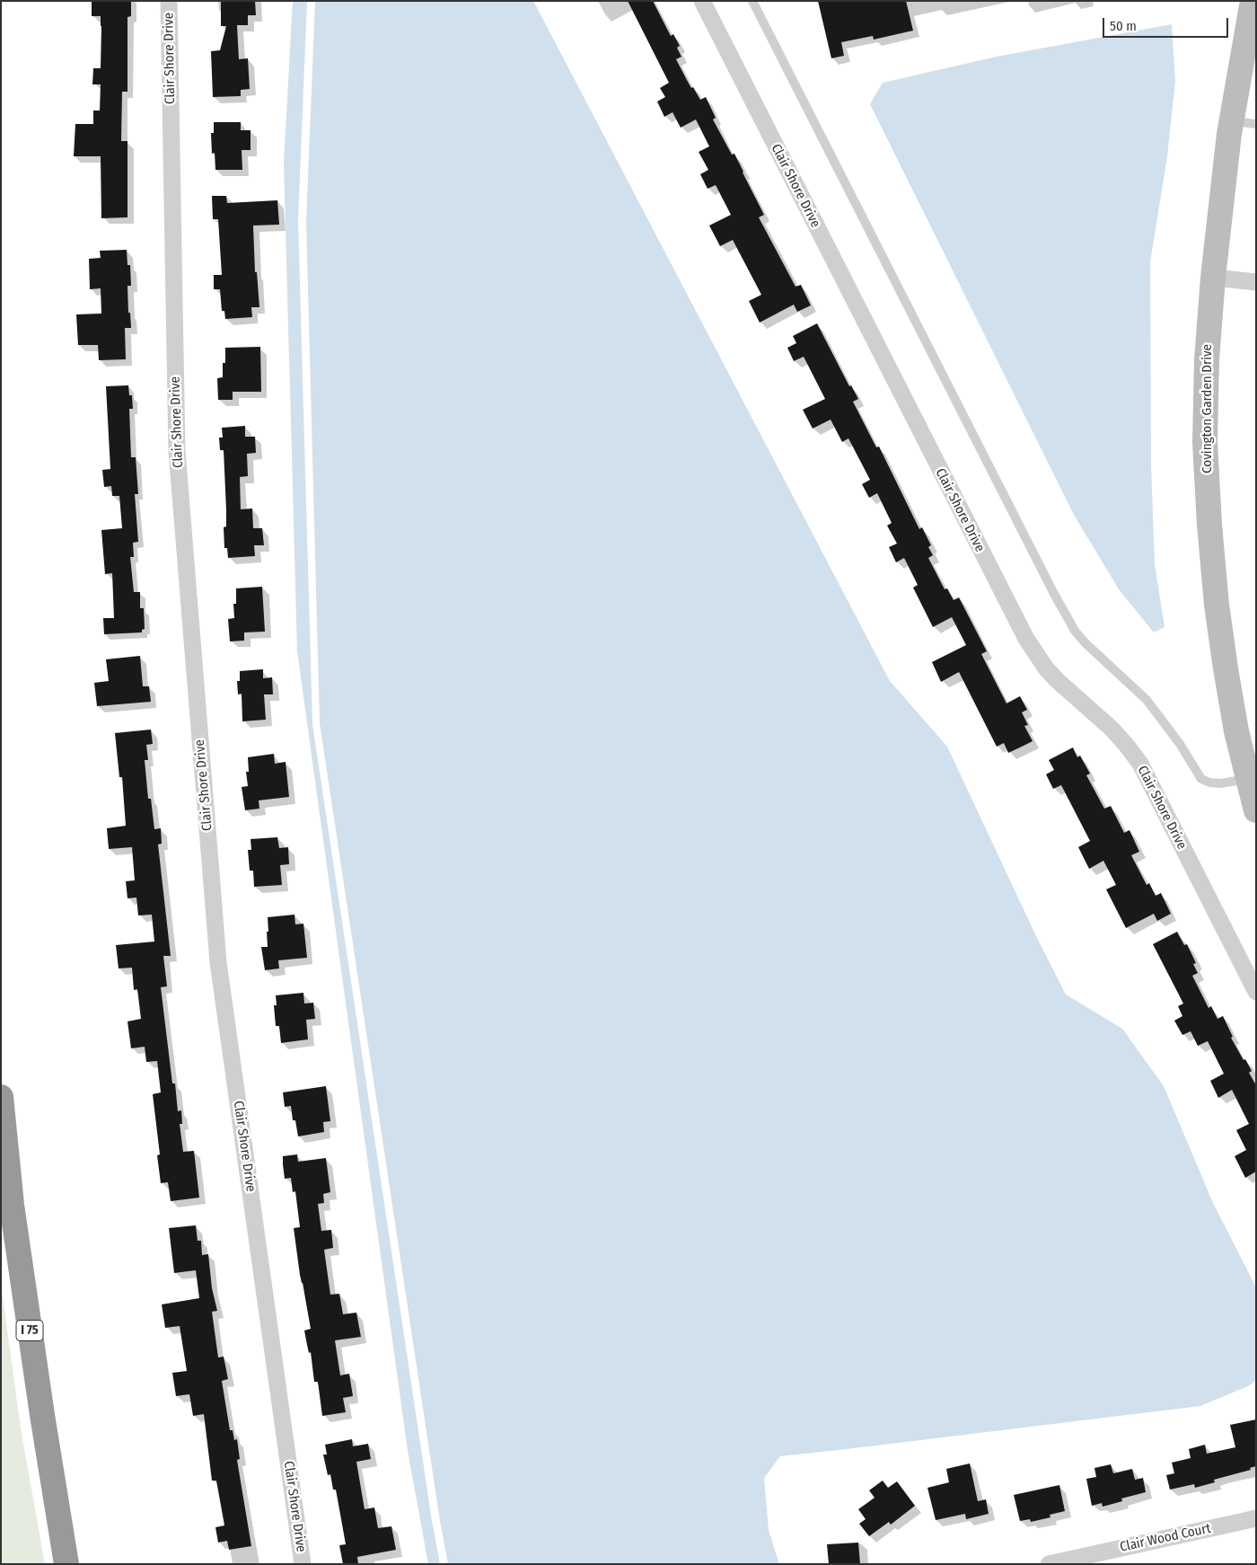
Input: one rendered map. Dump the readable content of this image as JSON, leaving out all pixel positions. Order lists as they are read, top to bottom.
{
  "streets": {
    "highway": ["I 75"],
    "street": ["Clair Shore Drive", "Covington Garden Drive", "Clair Wood Court"]
  },
  "scale_bar": "50 m"
}
